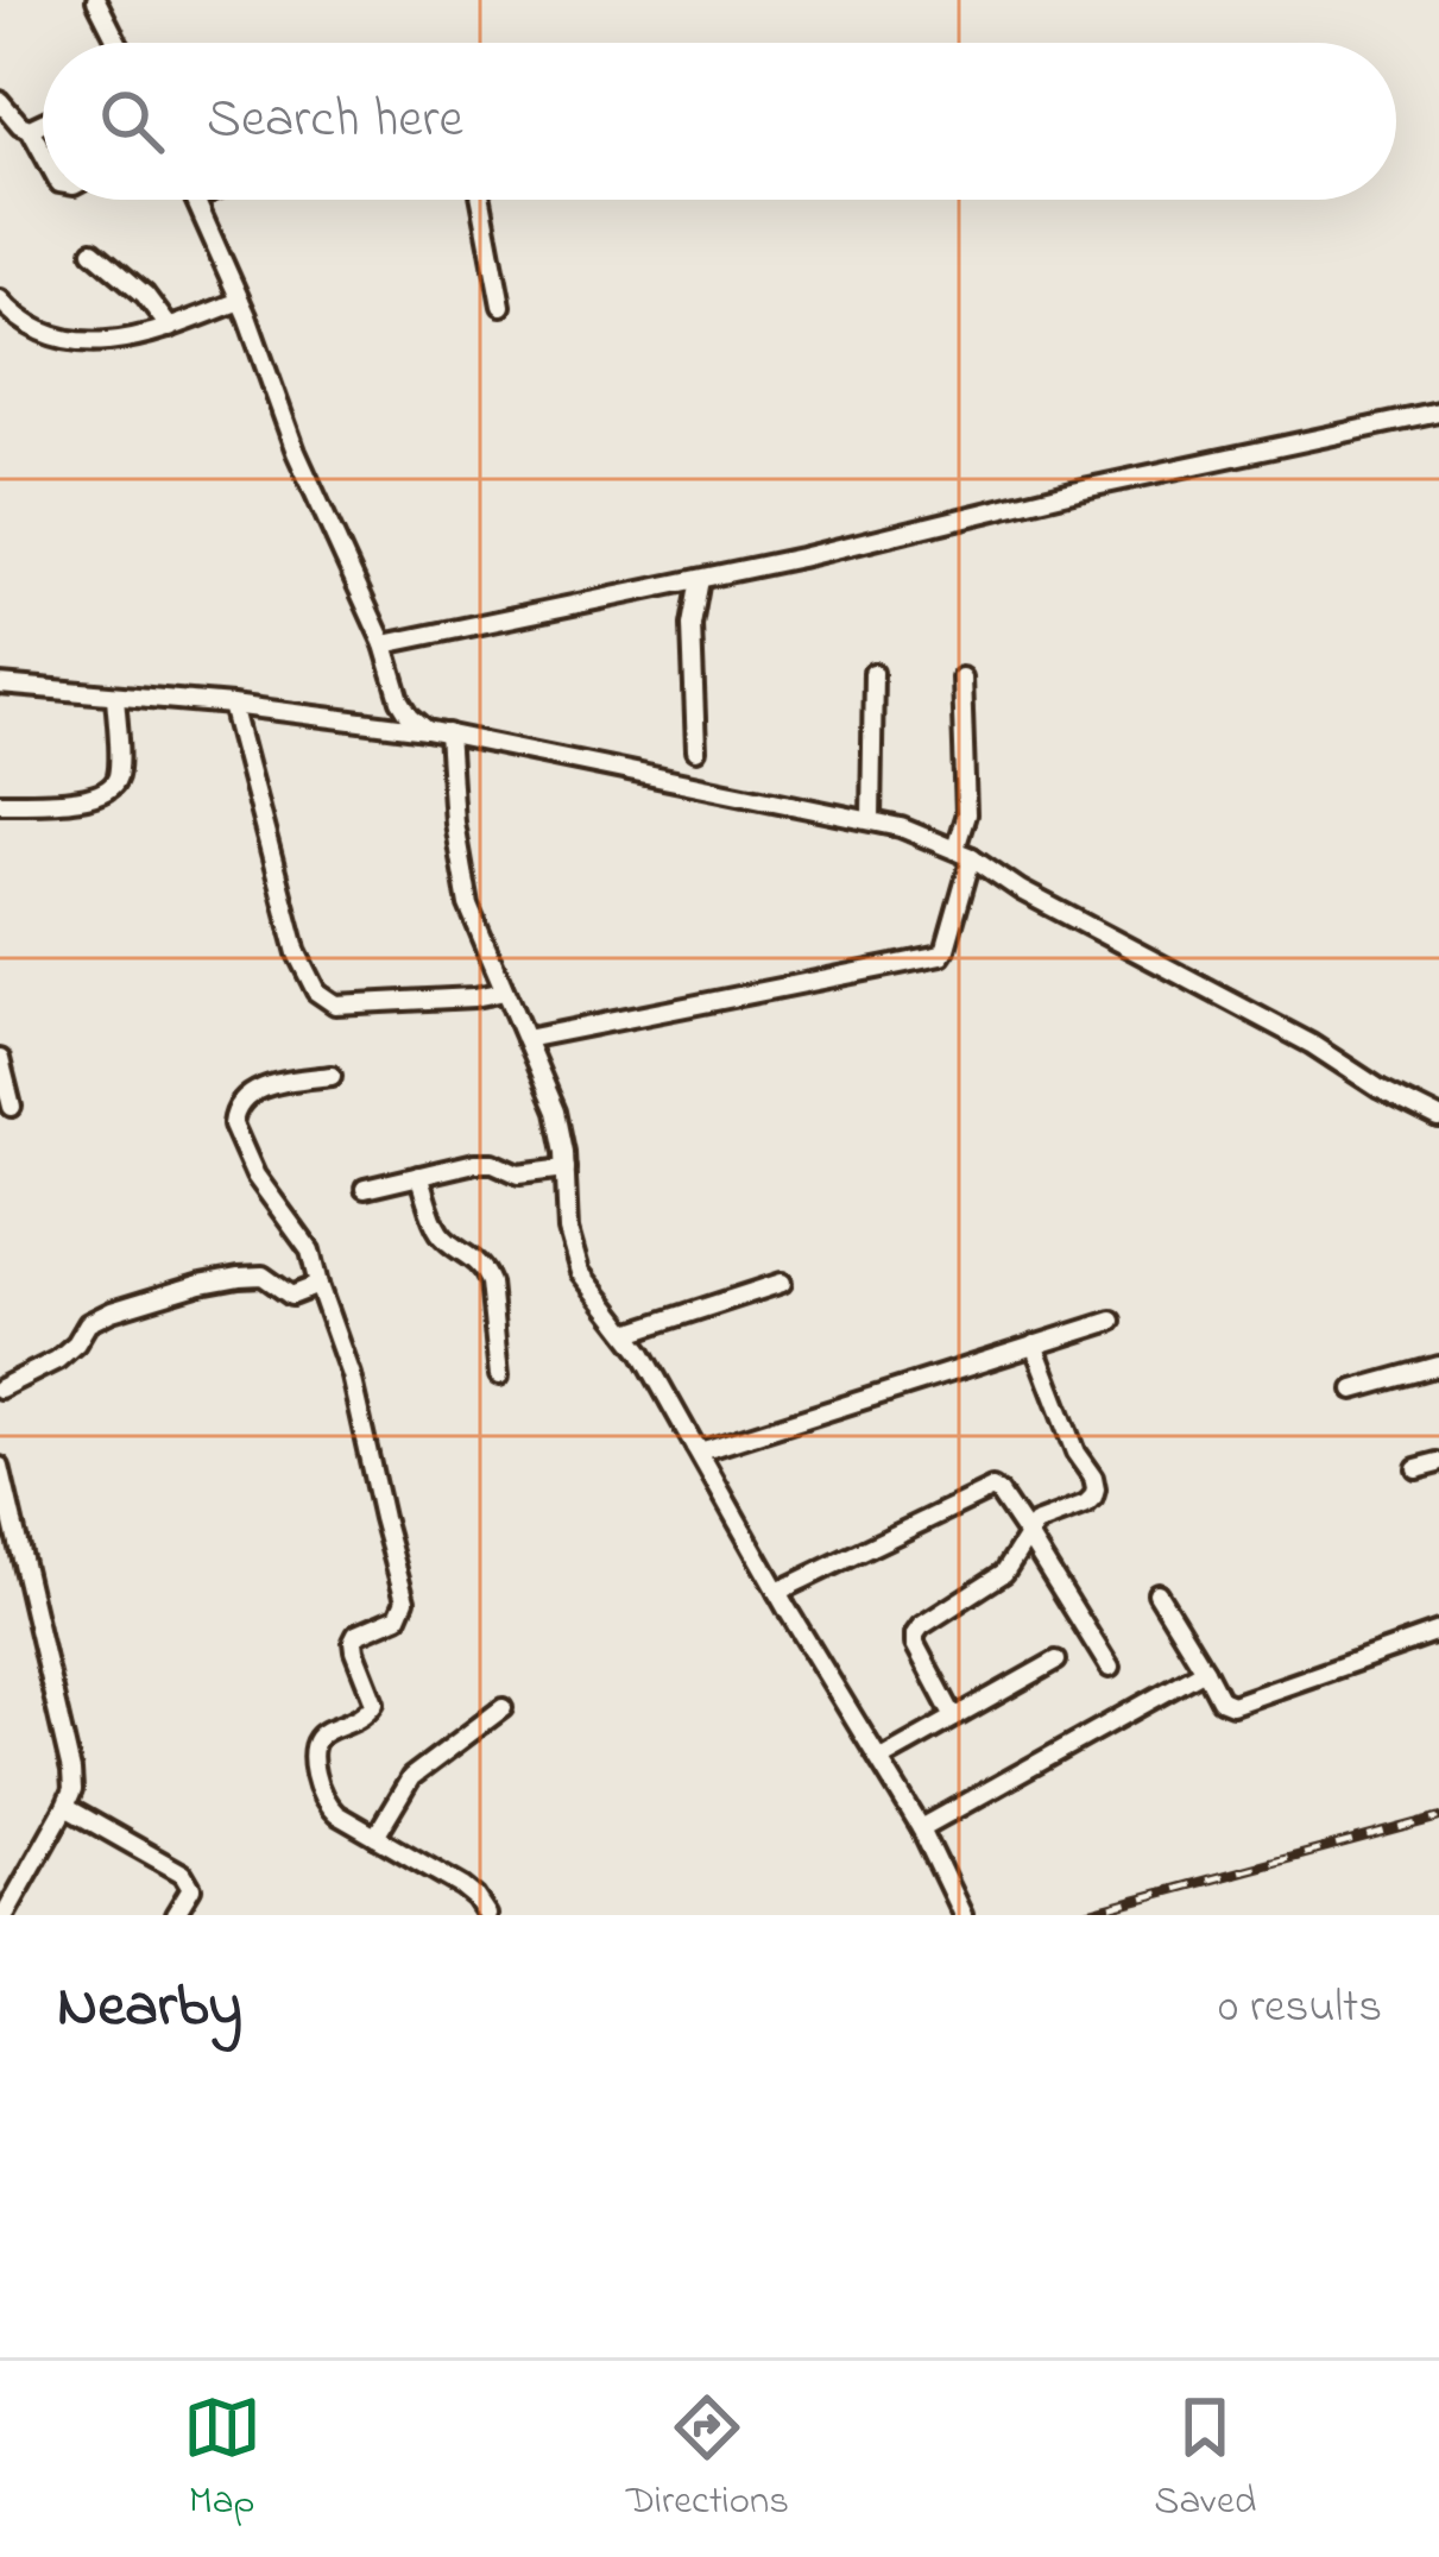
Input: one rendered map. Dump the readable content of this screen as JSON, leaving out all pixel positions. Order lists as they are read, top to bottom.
{
  "page": {
    "search": "Search here",
    "heading": ["Nearby", "0 results"],
    "nav": ["Map", "Directions", "Saved"]
  }
}
